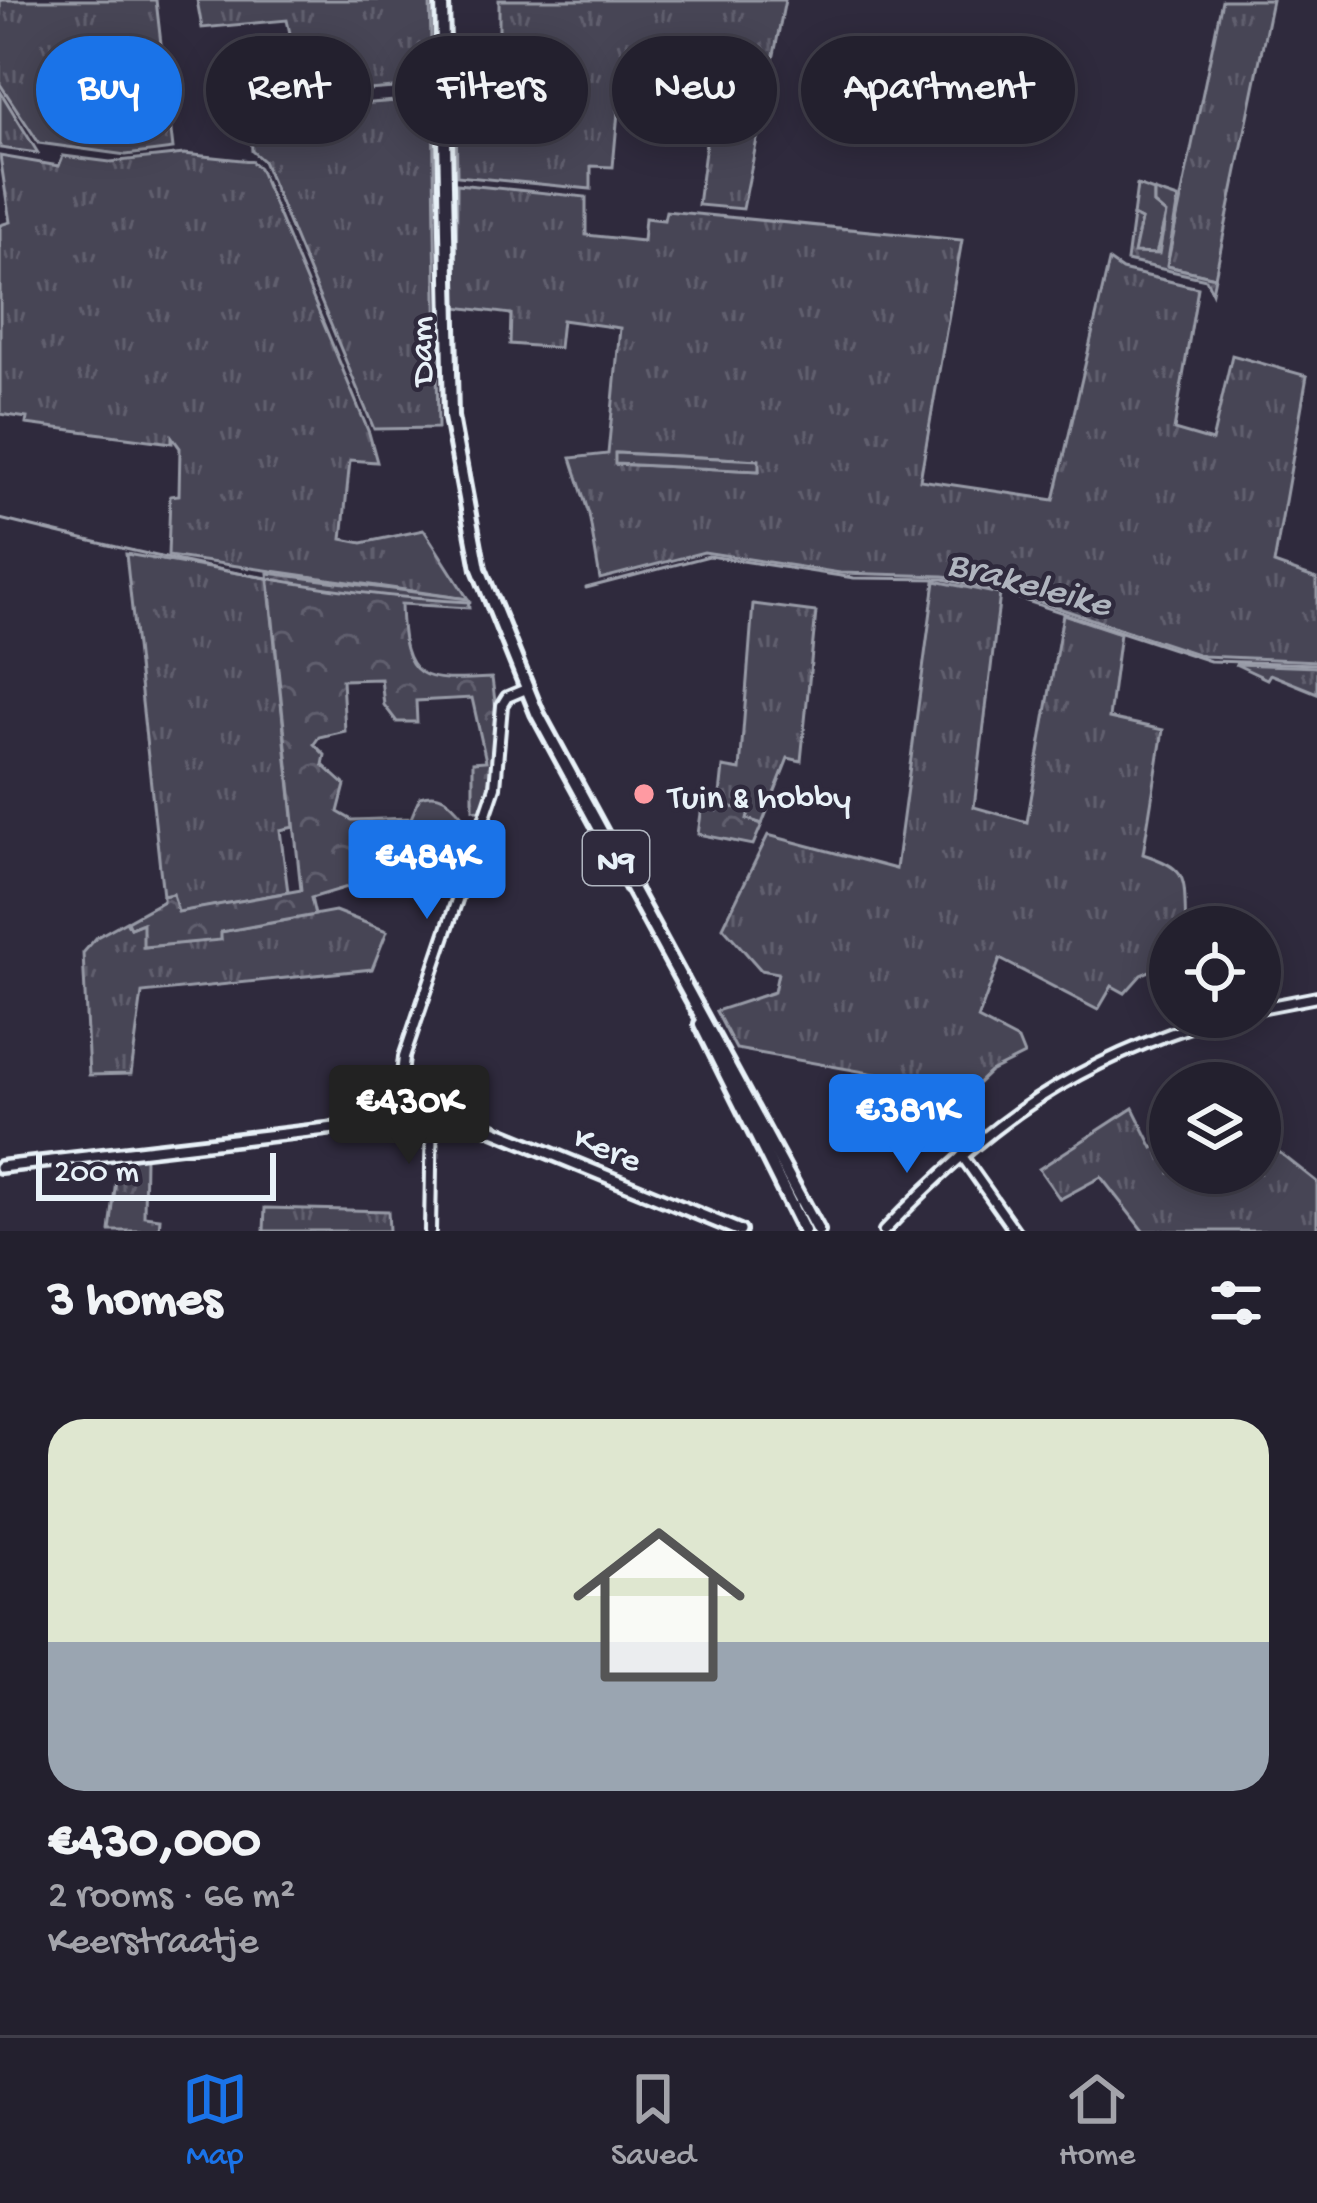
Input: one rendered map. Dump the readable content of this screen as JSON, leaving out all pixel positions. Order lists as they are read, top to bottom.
{
  "streets": {
    "main road": ["Dam", "N9"],
    "street": ["Kere"]
  },
  "crossings": [
    ["Dam", "N9"]
  ],
  "water": ["Brakeleike"],
  "places": ["Tuin & hobby"],
  "scale_bar": "200 m",
  "page": {
    "chip": [
      "Buy",
      "Rent",
      "Filters",
      "New",
      "Apartment"
    ],
    "price": ["€484K", "€430K", "€381K"],
    "scale": "200 m",
    "heading": "3 homes",
    "list": [
      {
        "name": "€430,000",
        "note": "2 rooms · 66 m² · Keerstraatje"
      }
    ],
    "tabs": ["Map", "Saved", "Home"]
  }
}
